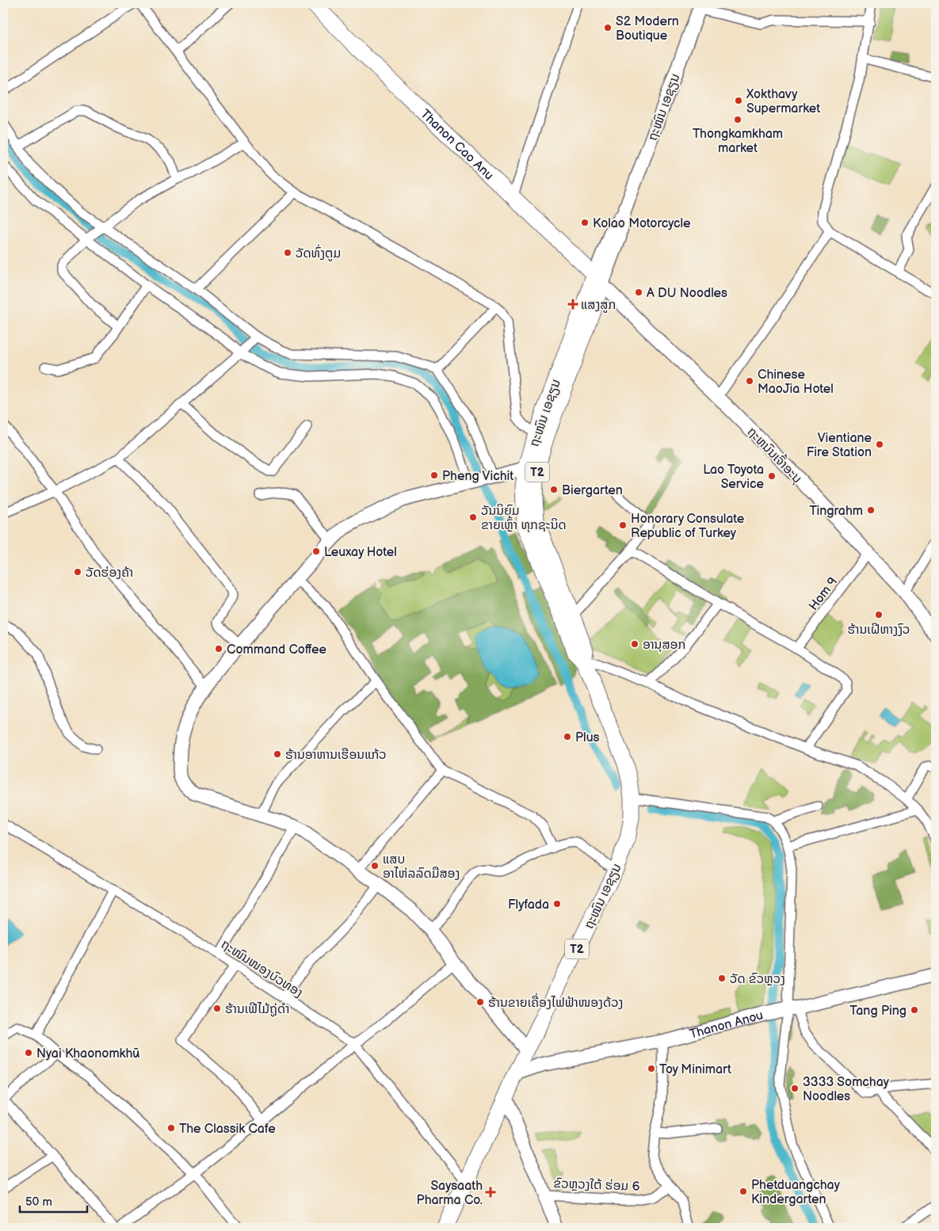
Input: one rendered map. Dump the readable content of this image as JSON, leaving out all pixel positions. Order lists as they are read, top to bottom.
{
  "streets": {
    "main road": ["ຖະໜົນ ເອຊຽນ", "Thanon Cao Anu", "T2"],
    "street": [
      "ຖະຫນົນເຈົ້າອະນຸ",
      "Hom 9",
      "ຖະໜົນໜອງບົວທອງ",
      "Thanon Anou",
      "ຂົວຫຼວງໃຕ້ ຮ່ອມ 6"
    ]
  },
  "crossings": [
    ["ຖະໜົນ ເອຊຽນ", "Thanon Cao Anu"],
    ["ຖະໜົນ ເອຊຽນ", "ຖະຫນົນເຈົ້າອະນຸ"],
    ["ຖະໜົນ ເອຊຽນ", "ຖະໜົນໜອງບົວທອງ"],
    ["ຖະໜົນ ເອຊຽນ", "Thanon Anou"],
    ["Thanon Cao Anu", "ຖະຫນົນເຈົ້າອະນຸ"],
    ["ຖະຫນົນເຈົ້າອະນຸ", "Hom 9"]
  ],
  "places": {
    "other": [
      "S2 Modern Boutique",
      "Xokthavy Supermarket",
      "Thongkamkham market",
      "Kolao Motorcycle",
      "ວັດທົ່ງຕູມ",
      "A DU Noodles",
      "Chinese MaoJia Hotel",
      "Vientiane Fire Station",
      "Pheng Vichit",
      "Lao Toyota Service",
      "Biergarten",
      "Tingrahm",
      "ວັນນິຍົມ ຂາຍເຫຼົ້າ ທຸກຊະນິດ",
      "Honorary Consulate Republic of Turkey",
      "Leuxay Hotel",
      "ວັດຮ່ອງຄ້າ",
      "ຮ້ານເຝີຫາງງົວ",
      "ອານຸສອກ",
      "Command Coffee",
      "Plus",
      "ຮ້ານອາຫານເຮືອນແກ້ວ",
      "ແສບ ອາໄຫ່ລລົດມືສອງ",
      "Flyfada",
      "ວັດ ຂົວຫຼວງ",
      "ຮ້ານຂາຍເຄື່ອງໄຟຟ້າໜອງດ້ວງ",
      "ຮ້ານເຟີໄມ້ຖູ່ດຳ",
      "Tang Ping",
      "Nyai Khaonomkhū",
      "Toy Minimart",
      "3333 Somchay Noodles",
      "The Classik Cafe",
      "Phetduangchay Kindergarten"
    ],
    "health": ["ແສງສູກ", "Saysaath Pharma Co."]
  },
  "scale_bar": "50 m"
}
